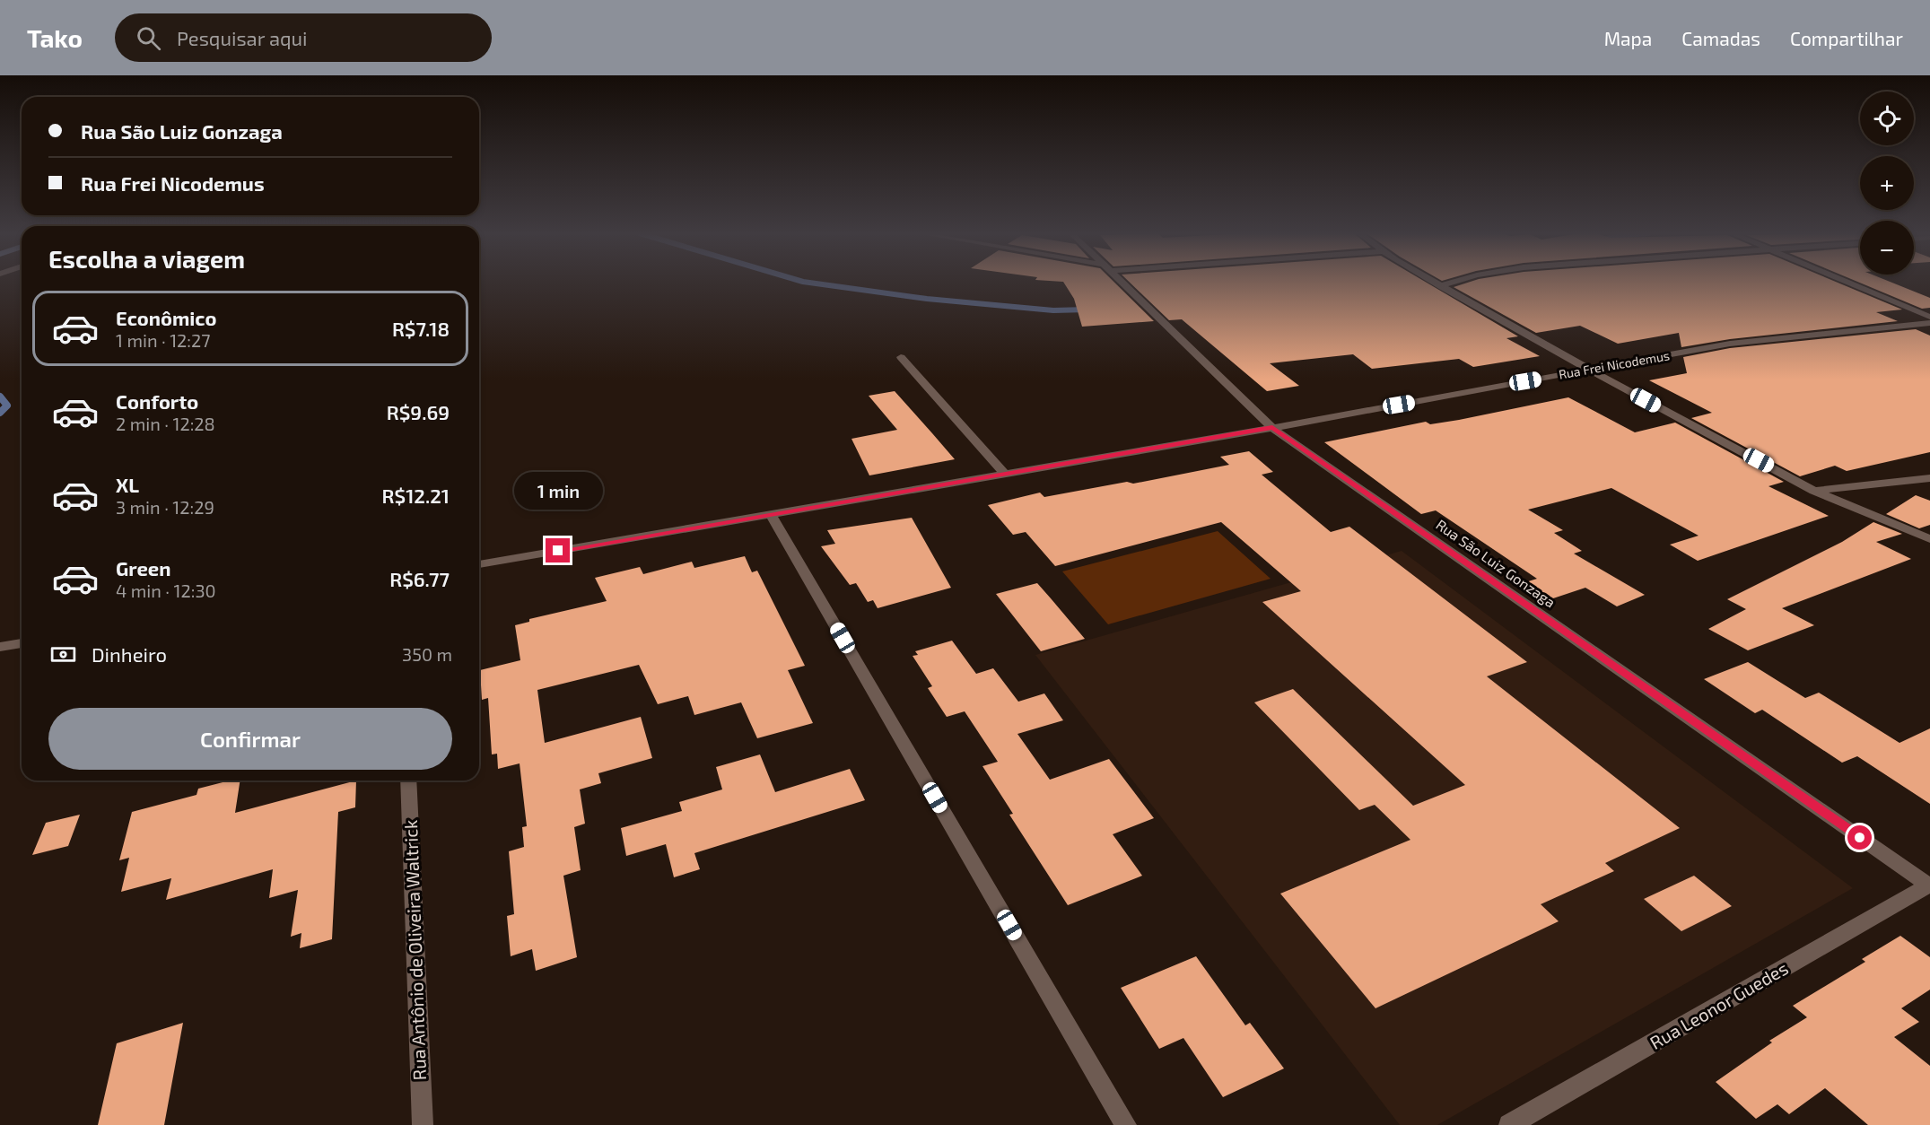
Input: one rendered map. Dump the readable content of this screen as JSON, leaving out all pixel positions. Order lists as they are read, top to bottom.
{
  "streets": {
    "street": [
      "Rua Frei Nicodemus",
      "Rua São Luiz Gonzaga",
      "Rua Antônio de Oliveira Waltrick",
      "Rua Leonor Guedes"
    ]
  },
  "crossings": [
    ["Rua Frei Nicodemus", "Rua São Luiz Gonzaga"],
    ["Rua São Luiz Gonzaga", "Rua Leonor Guedes"]
  ],
  "page": {
    "header": "Tako",
    "search": "Pesquisar aqui",
    "nav": ["Mapa", "Camadas", "Compartilhar"],
    "map_buttons": ["+", "−"],
    "banner": ["Rua São Luiz Gonzaga", "Rua Frei Nicodemus"],
    "heading": "Escolha a viagem",
    "list": [
      {
        "name": "Econômico",
        "note": "1 min · 12:27",
        "value": "R$7.18"
      },
      {
        "name": "Conforto",
        "note": "2 min · 12:28",
        "value": "R$9.69"
      },
      {
        "name": "XL",
        "note": "3 min · 12:29",
        "value": "R$12.21"
      },
      {
        "name": "Green",
        "note": "4 min · 12:30",
        "value": "R$6.77"
      }
    ],
    "bubble": "1 min",
    "pay": ["Dinheiro", "350 m"],
    "buttons": "Confirmar"
  }
}
